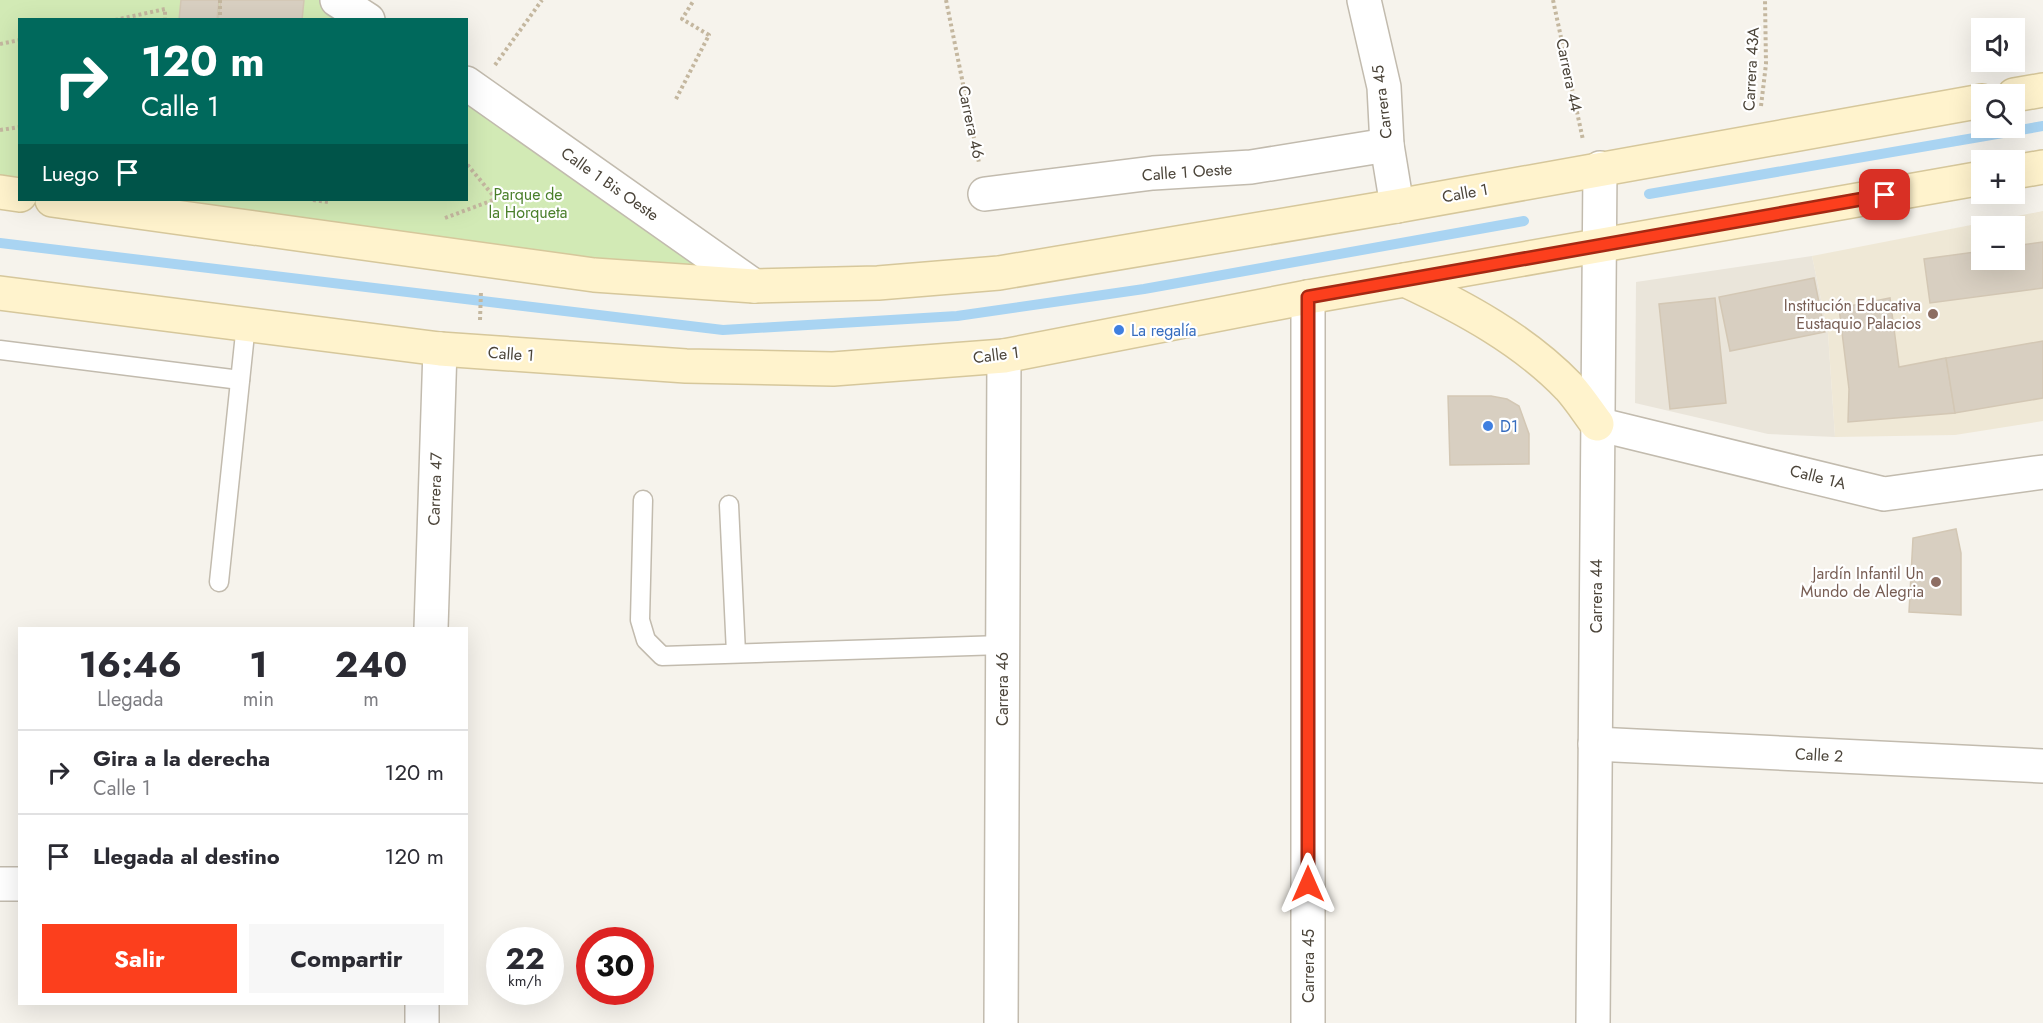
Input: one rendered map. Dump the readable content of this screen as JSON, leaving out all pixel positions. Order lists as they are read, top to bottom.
{
  "streets": {
    "main road": ["Calle 1"],
    "street": [
      "Carrera 44",
      "Carrera 45",
      "Carrera 46",
      "Calle 1 Oeste",
      "Calle 1 Bis Oeste",
      "Calle 1A",
      "Carrera 47",
      "Calle 2"
    ],
    "path": ["Carrera 43A"]
  },
  "crossings": [
    ["Carrera 43A", "Calle 1"],
    ["Carrera 44", "Calle 1"],
    ["Carrera 44", "Calle 1A"],
    ["Carrera 44", "Calle 2"],
    ["Carrera 45", "Calle 1 Oeste"],
    ["Carrera 45", "Calle 1"],
    ["Carrera 46", "Calle 1 Oeste"],
    ["Carrera 46", "Calle 1"],
    ["Calle 1 Bis Oeste", "Calle 1"],
    ["Calle 1", "Carrera 47"]
  ],
  "parks": ["Parque de la Horqueta"],
  "places": [
    "Institución Educativa Eustaquio Palacios",
    "La regalía",
    "D1",
    "Jardín Infantil Un Mundo de Alegria"
  ],
  "page": {
    "map_buttons": ["+", "−"],
    "turn": ["120 m", "Calle 1"],
    "then": "Luego",
    "eta": [
      "16:46",
      "Llegada",
      "1",
      "min",
      "240",
      "m"
    ],
    "list": [
      {
        "name": "Gira a la derecha",
        "note": "Calle 1",
        "value": "120 m"
      },
      {
        "name": "Llegada al destino",
        "value": "120 m"
      }
    ],
    "buttons": ["Salir", "Compartir"],
    "speed": "22 km/h",
    "limit": "30"
  }
}
